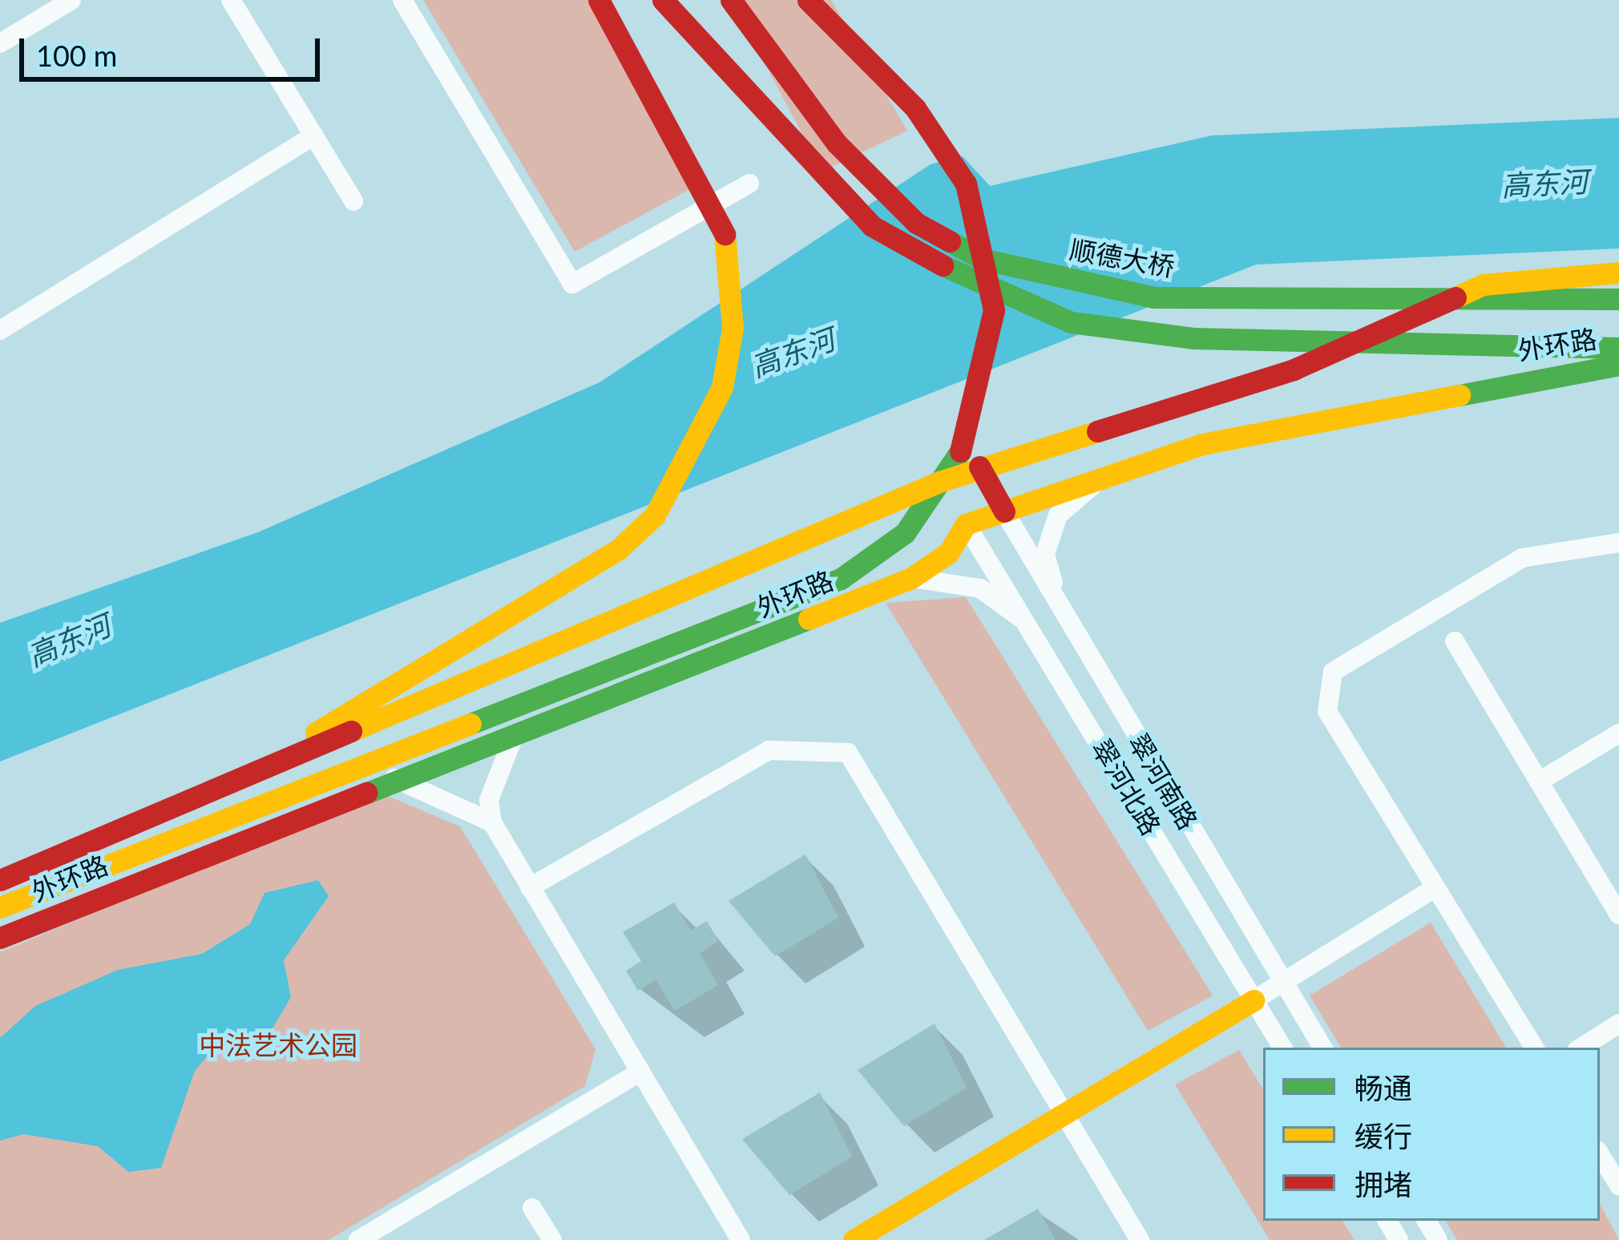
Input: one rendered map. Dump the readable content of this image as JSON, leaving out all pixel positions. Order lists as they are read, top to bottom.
{
  "streets": {
    "main road": ["顺德大桥", "外环路"],
    "street": ["翠河南路", "翠河北路"]
  },
  "crossings": [
    ["外环路", "翠河南路"],
    ["外环路", "翠河北路"]
  ],
  "water": ["高东河"],
  "parks": ["中法艺术公园"],
  "legend": ["畅通", "缓行", "拥堵"],
  "scale_bar": "100 m"
}
